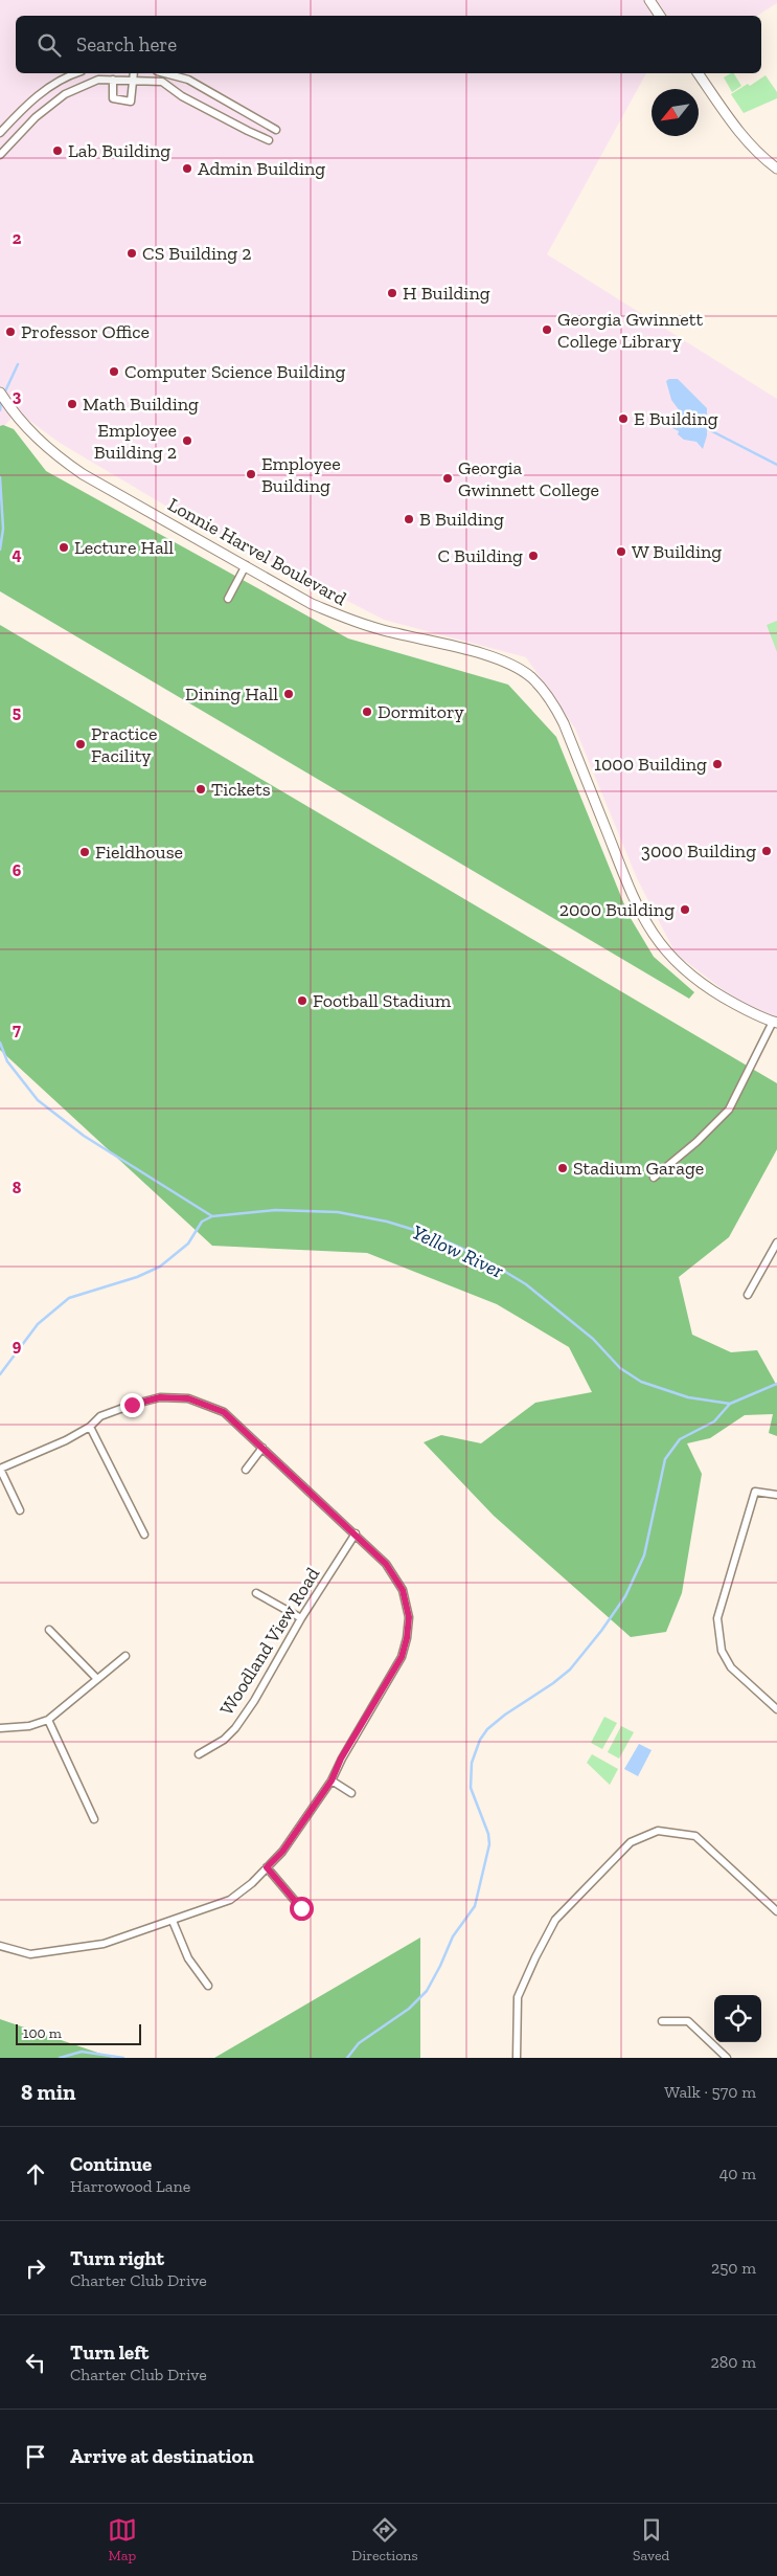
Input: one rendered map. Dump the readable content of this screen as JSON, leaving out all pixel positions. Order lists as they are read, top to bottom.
{
  "streets": {
    "street": ["Lonnie Harvel Boulevard", "Woodland View Road"]
  },
  "water": ["Yellow River"],
  "places": [
    "Lab Building",
    "Admin Building",
    "CS Building 2",
    "H Building",
    "Georgia Gwinnett College Library",
    "Professor Office",
    "Computer Science Building",
    "Math Building",
    "E Building",
    "Employee Building 2",
    "Employee Building",
    "Georgia Gwinnett College",
    "B Building",
    "Lecture Hall",
    "W Building",
    "C Building",
    "Dining Hall",
    "Dormitory",
    "Practice Facility",
    "1000 Building",
    "Tickets",
    "3000 Building",
    "Fieldhouse",
    "2000 Building",
    "Football Stadium",
    "Stadium Garage"
  ],
  "scale_bar": "100 m",
  "north": "bottom left",
  "page": {
    "search": "Search here",
    "scale": "100 m",
    "heading": ["8 min", "Walk · 570 m"],
    "list": [
      ["Continue", "Harrowood Lane", "40 m"],
      ["Turn right", "Charter Club Drive", "250 m"],
      ["Turn left", "Charter Club Drive", "280 m"],
      "Arrive at destination"
    ],
    "nav": ["Map", "Directions", "Saved"]
  },
  "grid": {
    "rows": [
      "2",
      "3",
      "4",
      "5",
      "6",
      "7",
      "8",
      "9"
    ]
  }
}
